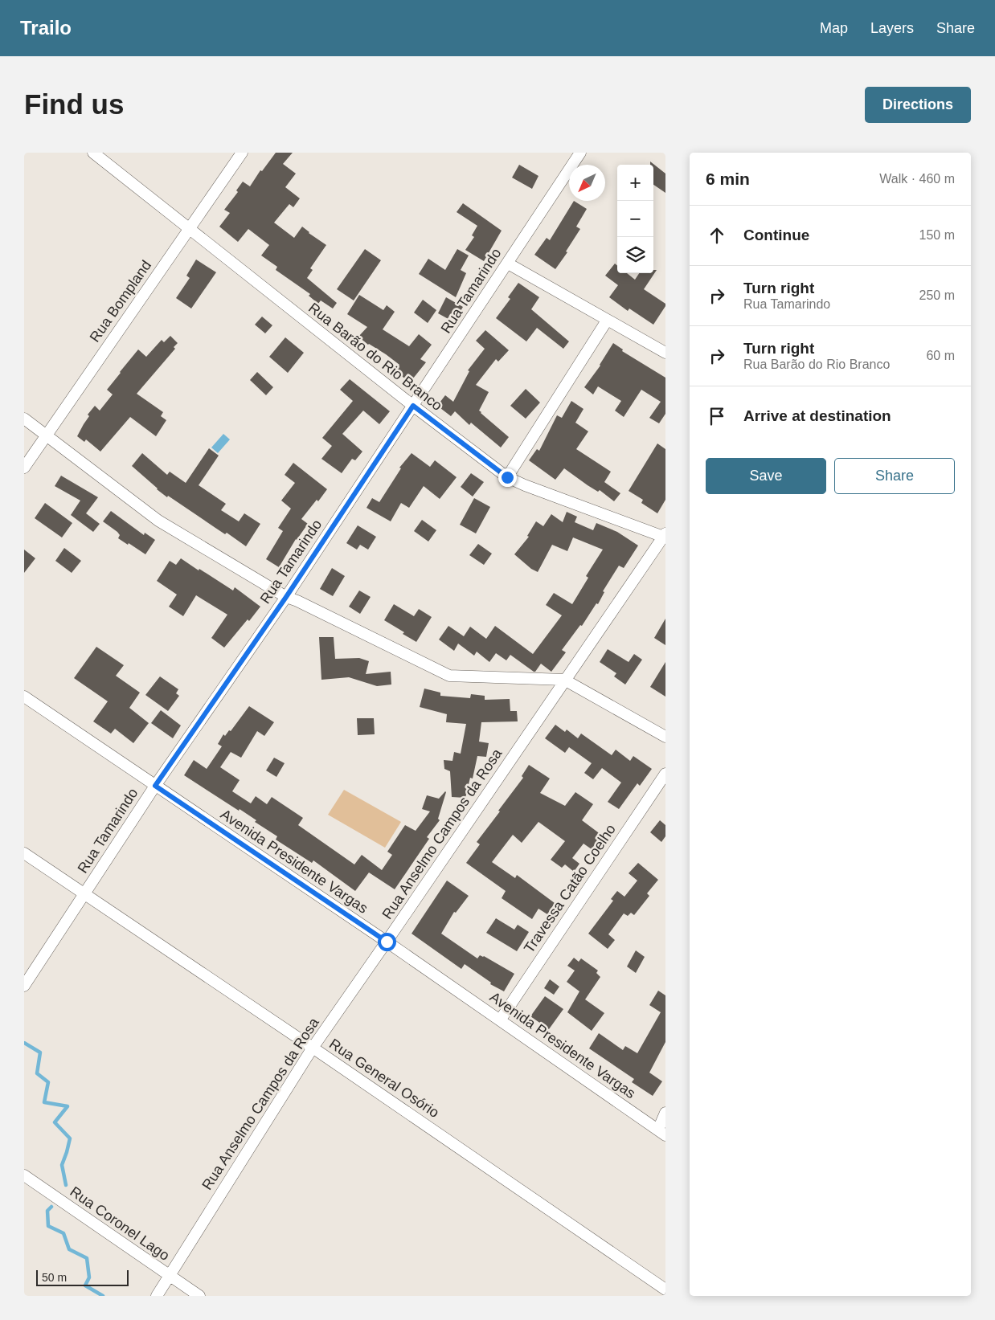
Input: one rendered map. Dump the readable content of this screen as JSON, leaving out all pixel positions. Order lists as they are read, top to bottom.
{
  "streets": {
    "street": [
      "Rua Tamarindo",
      "Rua Bompland",
      "Rua Barão do Rio Branco",
      "Rua Anselmo Campos da Rosa",
      "Avenida Presidente Vargas",
      "Travessa Catão Coelho",
      "Rua General Osório",
      "Rua Coronel Lago"
    ]
  },
  "crossings": [
    ["Rua Tamarindo", "Rua Barão do Rio Branco"],
    ["Rua Tamarindo", "Avenida Presidente Vargas"],
    ["Rua Tamarindo", "Rua General Osório"],
    ["Rua Bompland", "Rua Barão do Rio Branco"],
    ["Rua Barão do Rio Branco", "Rua Anselmo Campos da Rosa"],
    ["Rua Anselmo Campos da Rosa", "Avenida Presidente Vargas"],
    ["Rua Anselmo Campos da Rosa", "Rua General Osório"],
    ["Rua Anselmo Campos da Rosa", "Rua Coronel Lago"],
    ["Avenida Presidente Vargas", "Travessa Catão Coelho"]
  ],
  "scale_bar": "50 m",
  "north": "bottom left",
  "page": {
    "header": "Trailo",
    "nav": ["Map", "Layers", "Share"],
    "buttons": [
      "Directions",
      ["Save", "Share"]
    ],
    "title": "Find us",
    "heading": ["6 min", "Walk · 460 m"],
    "map_buttons": ["+", "−"],
    "list": [
      ["Continue", "150 m"],
      ["Turn right", "Rua Tamarindo", "250 m"],
      ["Turn right", "Rua Barão do Rio Branco", "60 m"],
      "Arrive at destination"
    ],
    "scale": "50 m"
  }
}
